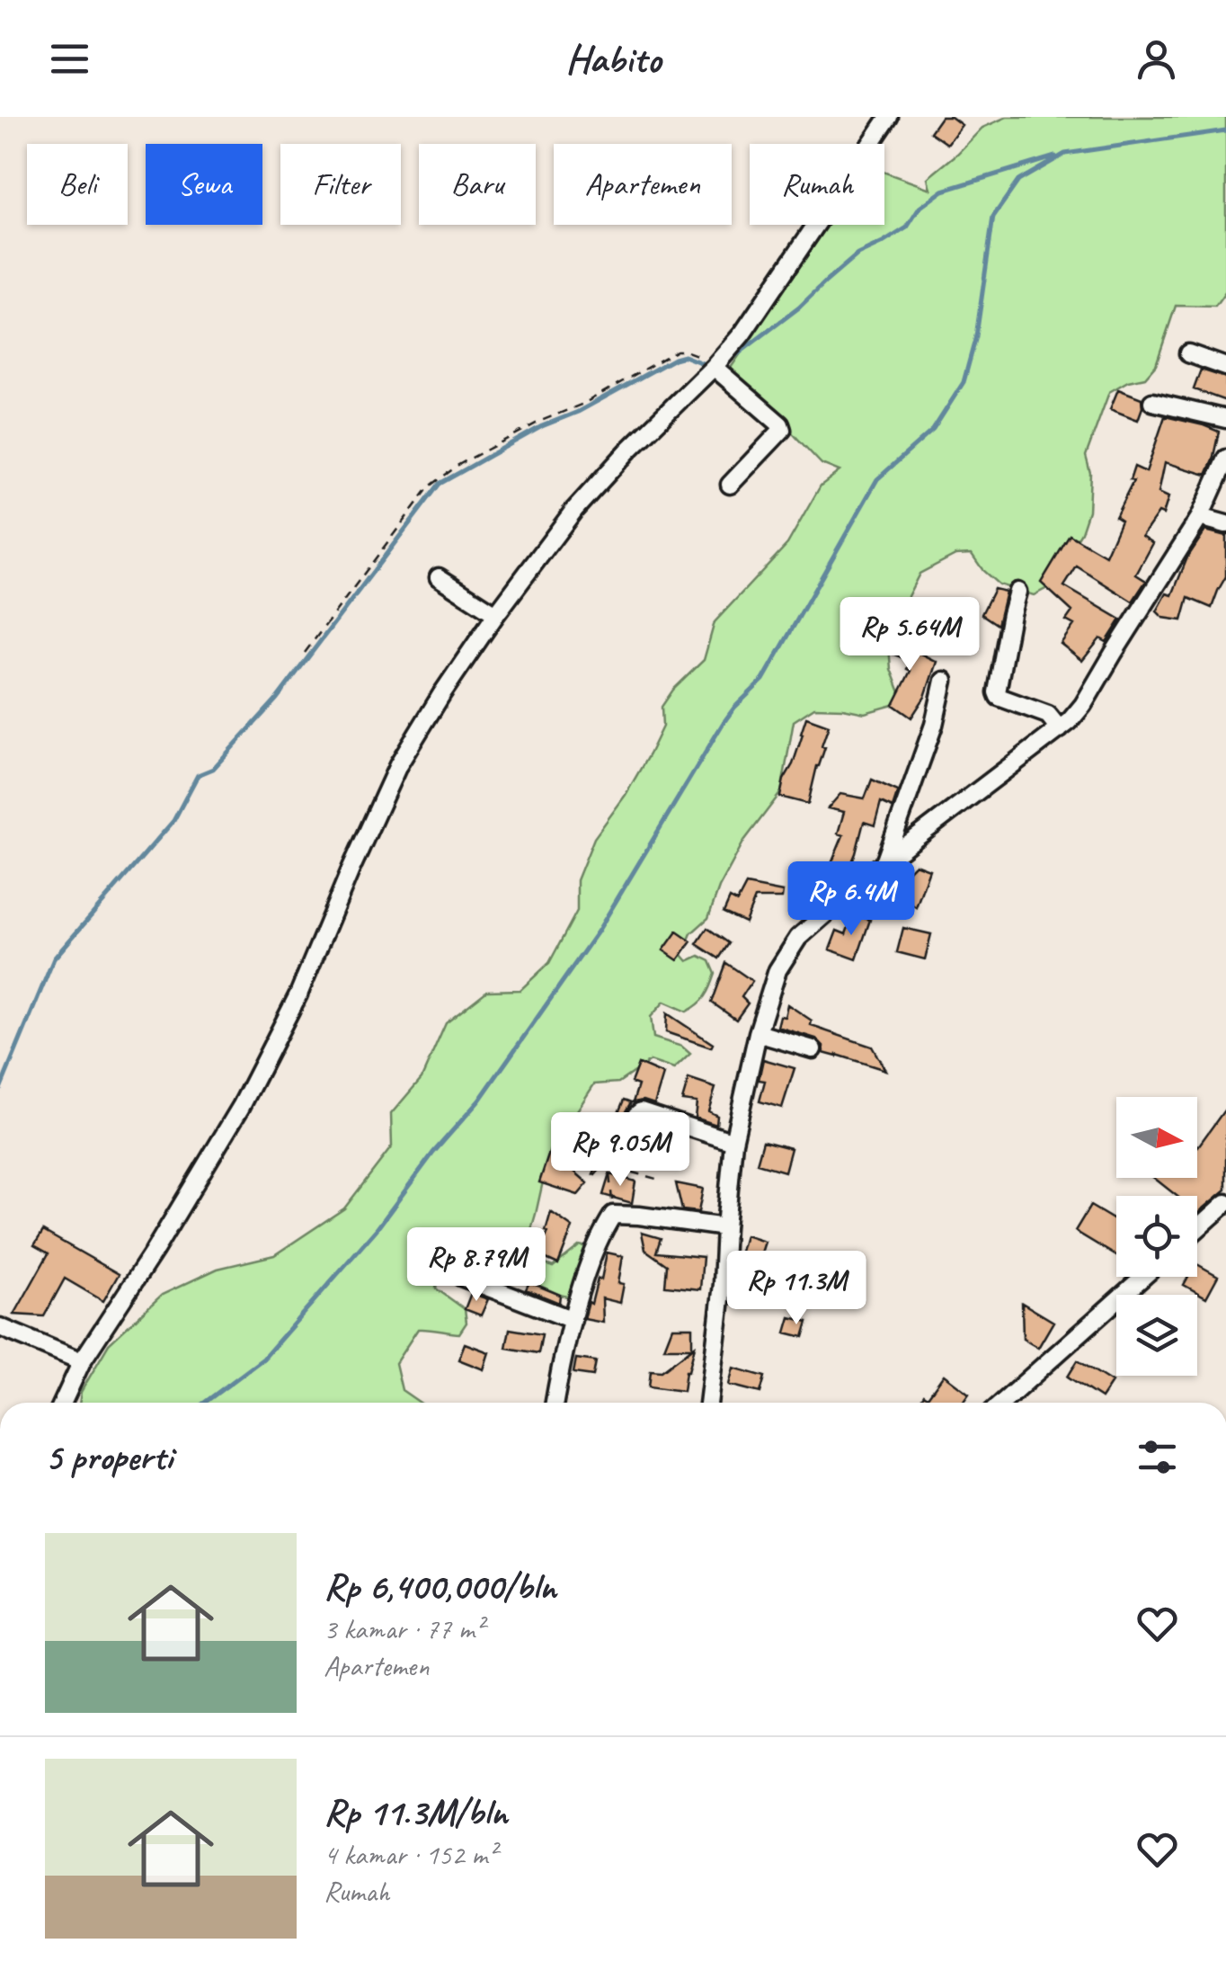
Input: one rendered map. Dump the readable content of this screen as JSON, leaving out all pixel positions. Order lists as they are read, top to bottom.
{
  "north": "right",
  "page": {
    "header": "Habito",
    "chip": [
      "Beli",
      "Sewa",
      "Filter",
      "Baru",
      "Apartemen",
      "Rumah"
    ],
    "price": [
      "Rp 5.64M",
      "Rp 6.4M",
      "Rp 9.05M",
      "Rp 8.79M",
      "Rp 11.3M"
    ],
    "heading": "5 properti",
    "list": [
      {
        "name": "Rp 6,400,000/bln",
        "note": "3 kamar · 77 m² · Apartemen"
      },
      {
        "name": "Rp 11.3M/bln",
        "note": "4 kamar · 152 m² · Rumah"
      }
    ]
  }
}
